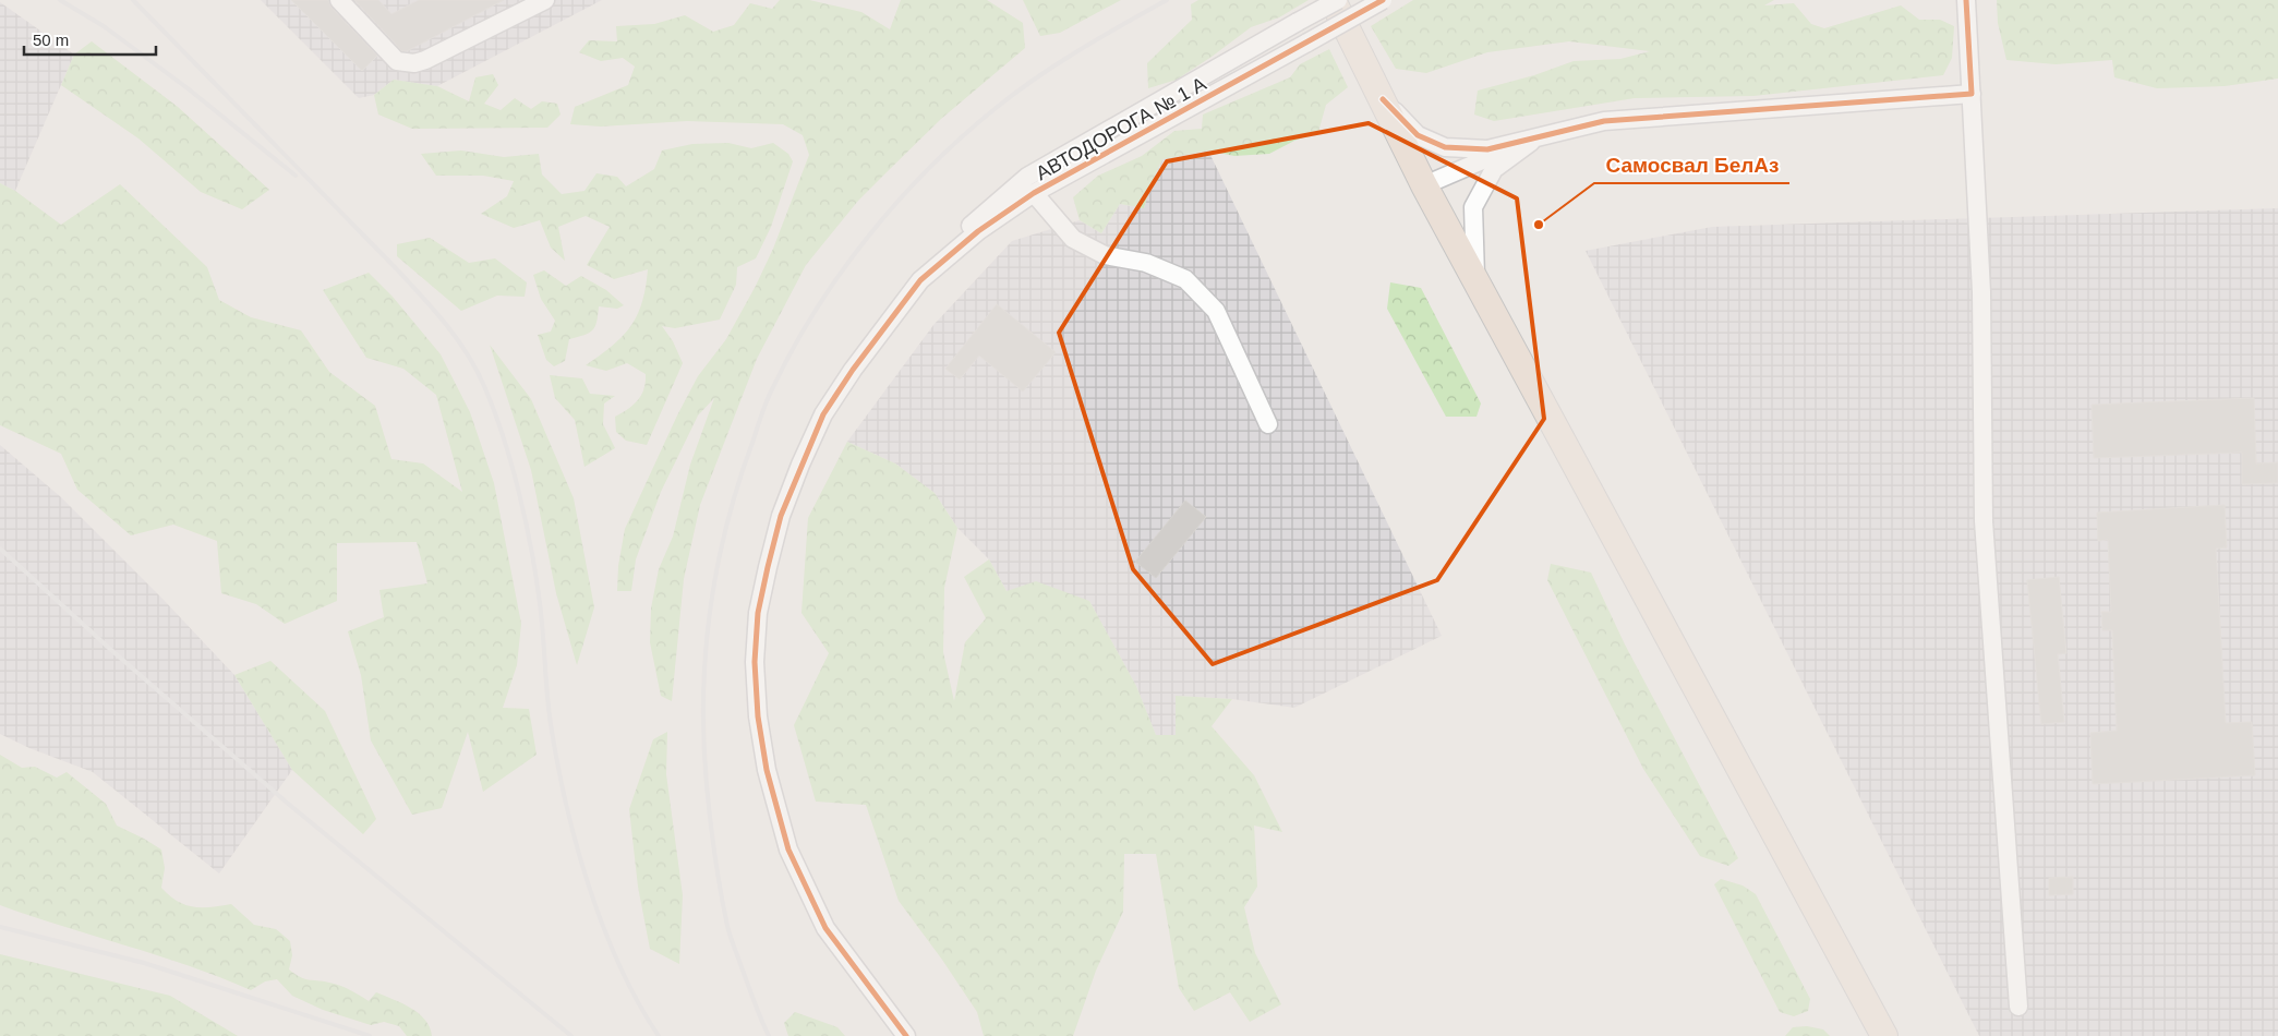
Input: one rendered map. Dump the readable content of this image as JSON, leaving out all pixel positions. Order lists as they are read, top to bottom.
{
  "streets": {
    "street": ["АВТОДОРОГА № 1 А"]
  },
  "places": ["Самосвал БелАз"],
  "scale_bar": "50 m"
}
